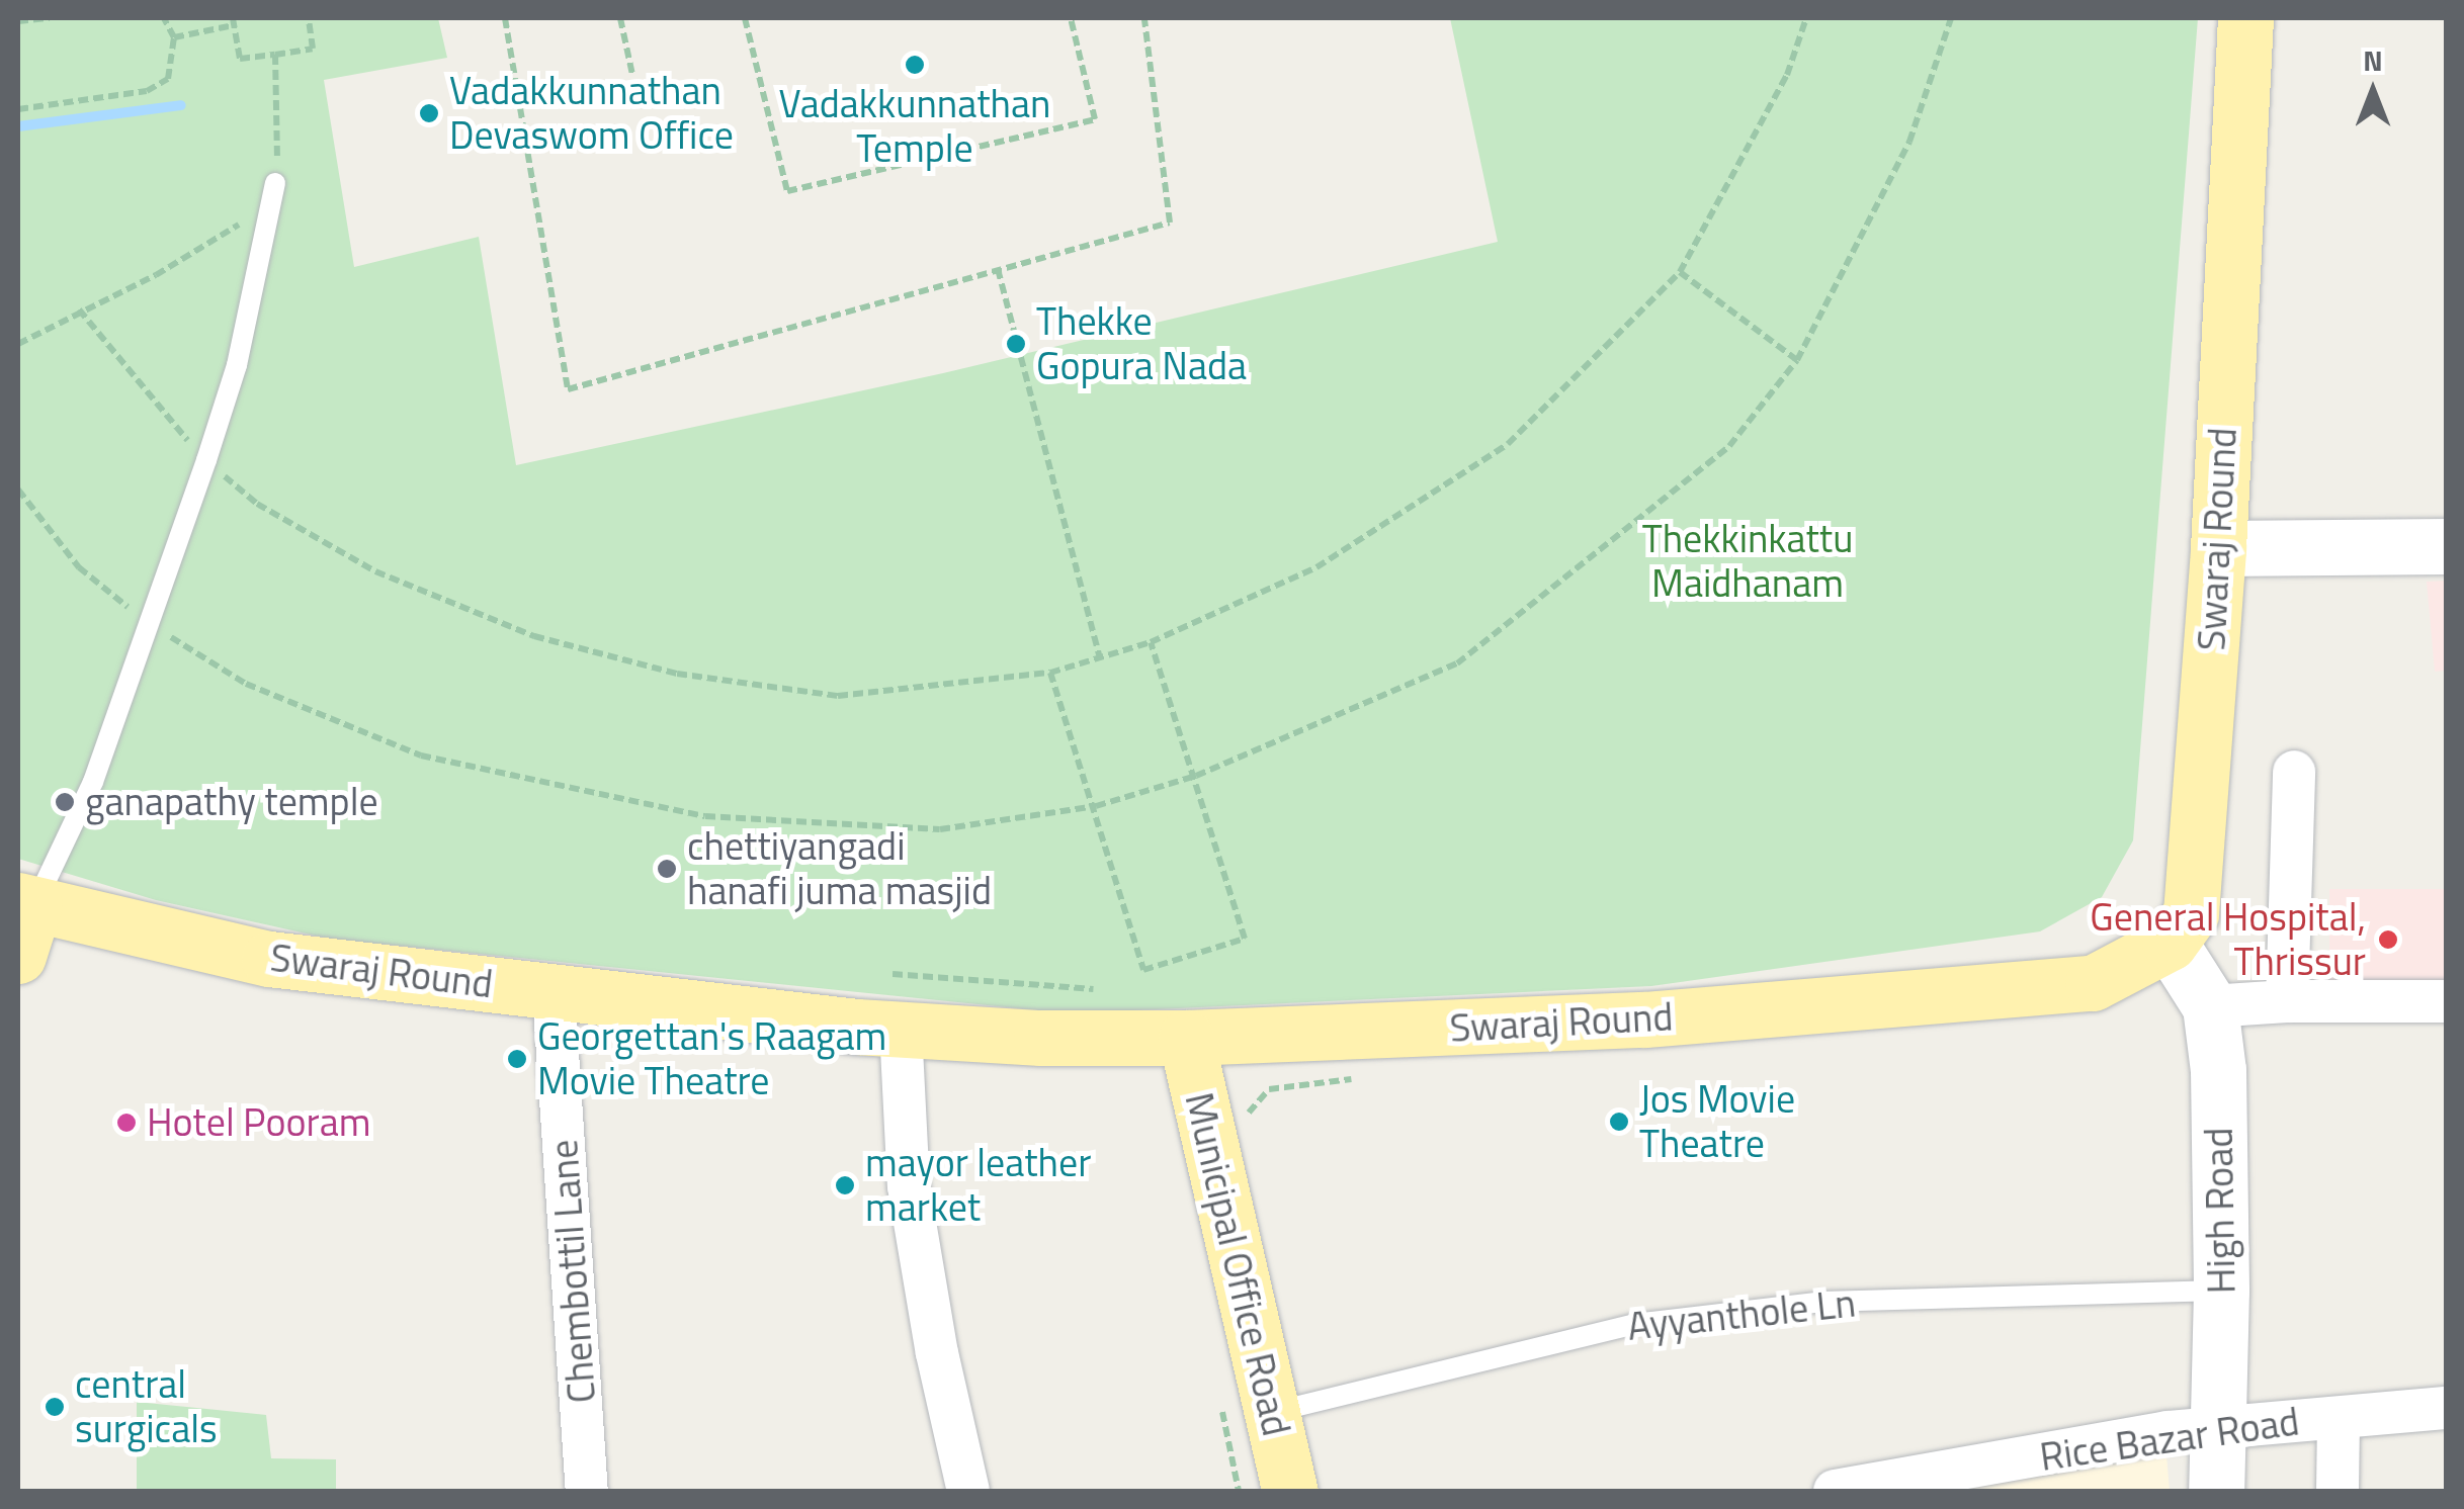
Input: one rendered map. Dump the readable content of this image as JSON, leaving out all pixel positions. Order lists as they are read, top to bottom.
{
  "streets": {
    "main road": ["Swaraj Round", "High Road", "Municipal Office Road"],
    "street": ["Chembottil Lane", "Rice Bazar Road"],
    "lane": ["Ayyanthole Ln"]
  },
  "crossings": [
    ["Swaraj Round", "High Road"],
    ["Swaraj Round", "Municipal Office Road"],
    ["Swaraj Round", "Chembottil Lane"],
    ["High Road", "Ayyanthole Ln"],
    ["High Road", "Rice Bazar Road"],
    ["Municipal Office Road", "Ayyanthole Ln"]
  ],
  "parks": ["Thekkinkattu Maidhanam"],
  "places": [
    "Vadakkunnathan Temple",
    "Vadakkunnathan Devaswom Office",
    "Thekke Gopura Nada",
    "ganapathy temple",
    "chettiyangadi hanafi juma masjid",
    "General Hospital, Thrissur",
    "Georgettan's Raagam Movie Theatre",
    "Jos Movie Theatre",
    "Hotel Pooram",
    "mayor leather market",
    "central surgicals"
  ],
  "north": "top"
}
